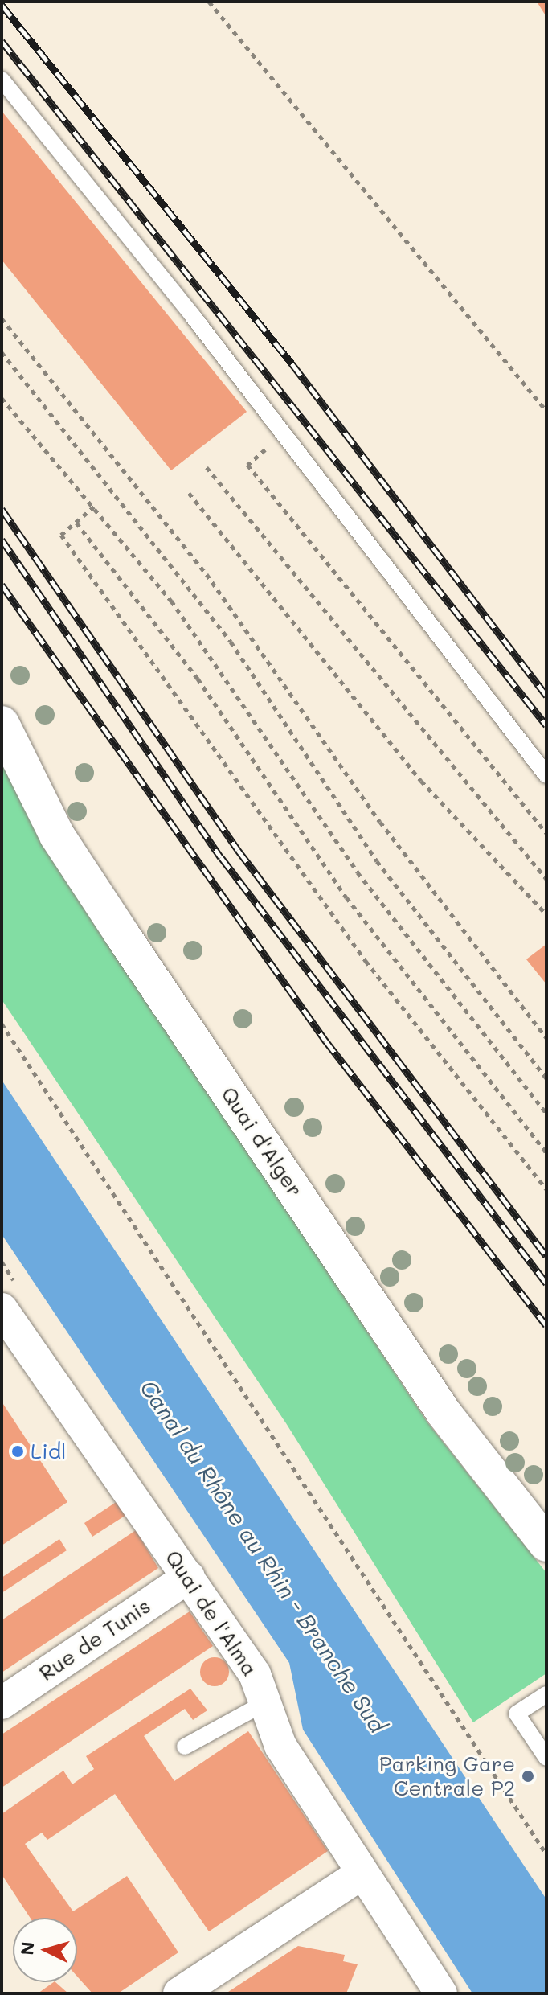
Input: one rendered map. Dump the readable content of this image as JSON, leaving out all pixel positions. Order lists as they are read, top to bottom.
{
  "streets": {
    "main road": ["Quai d'Alger"],
    "street": ["Quai de l'Alma", "Rue de Tunis"]
  },
  "crossings": [
    ["Quai de l'Alma", "Rue de Tunis"]
  ],
  "water": ["Canal du Rhône au Rhin - Branche Sud"],
  "places": ["Lidl", "Parking Gare Centrale P2"],
  "north": "left"
}
